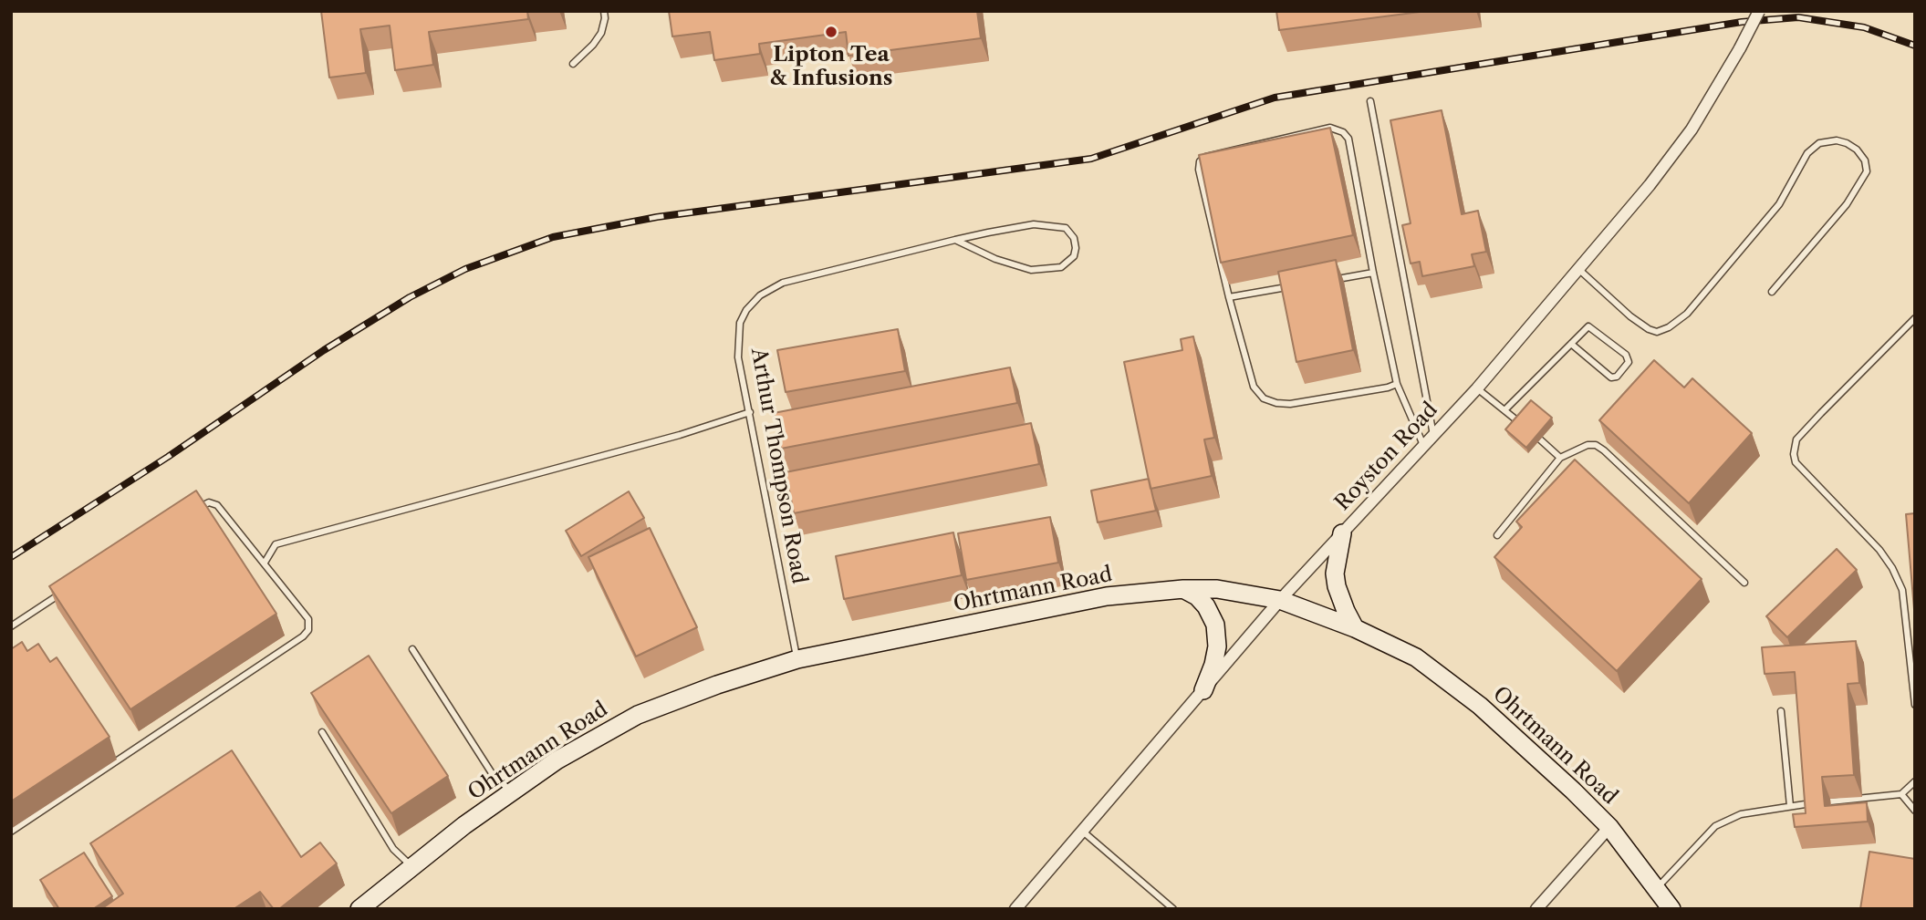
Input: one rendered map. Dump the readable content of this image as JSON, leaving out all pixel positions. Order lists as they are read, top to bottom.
{
  "streets": {
    "main road": ["Ohrtmann Road"],
    "street": ["Royston Road"],
    "lane": ["Arthur Thompson Road"]
  },
  "crossings": [
    ["Royston Road", "Ohrtmann Road"],
    ["Arthur Thompson Road", "Ohrtmann Road"]
  ],
  "places": ["Lipton Tea & Infusions"]
}
